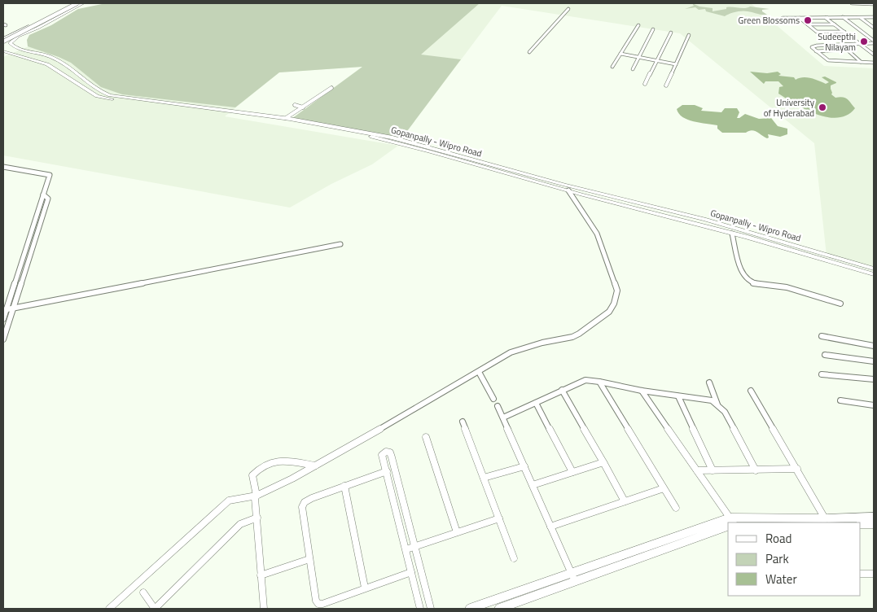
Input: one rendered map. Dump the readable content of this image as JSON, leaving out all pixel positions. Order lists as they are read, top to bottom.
{
  "streets": {
    "main road": ["Gopanpally - Wipro Road"]
  },
  "places": ["Green Blossoms", "Sudeepthi Nilayam", "University of Hyderabad"],
  "legend": ["Road", "Park", "Water"]
}
